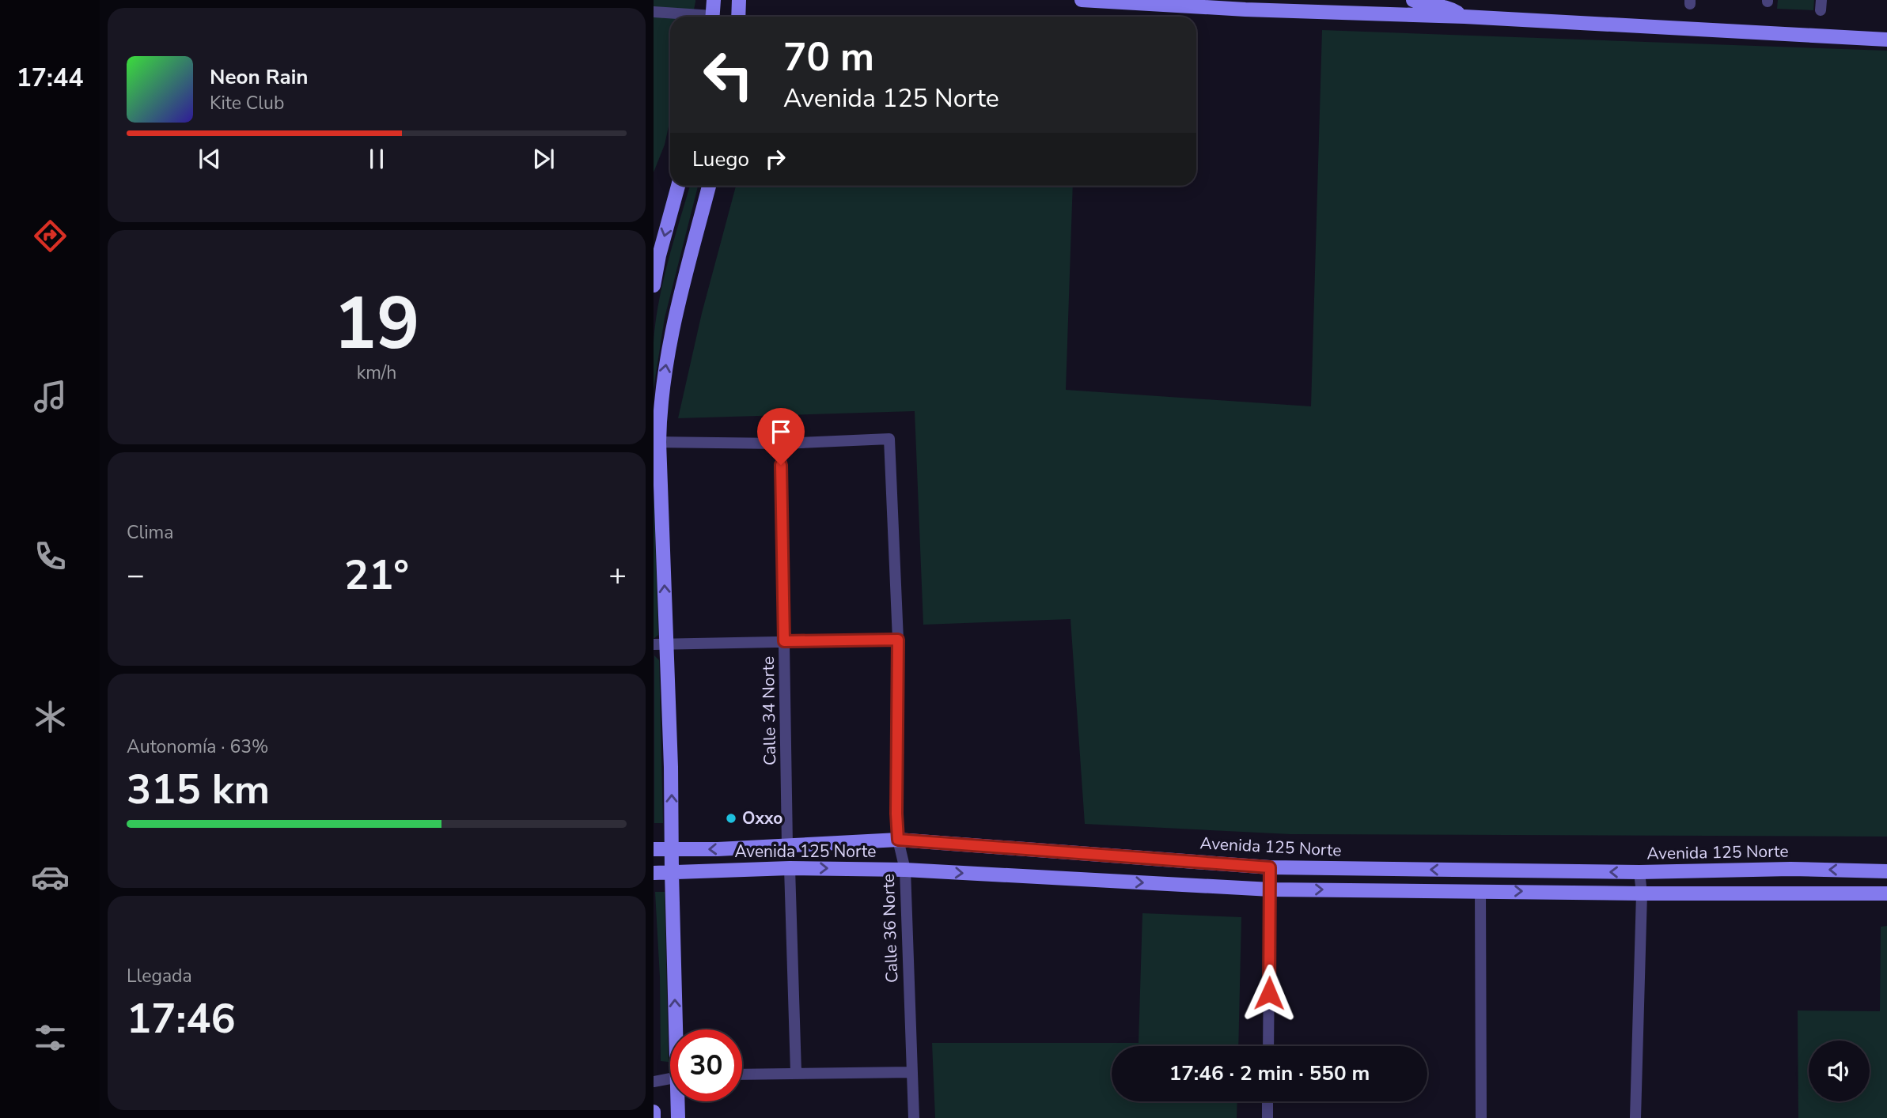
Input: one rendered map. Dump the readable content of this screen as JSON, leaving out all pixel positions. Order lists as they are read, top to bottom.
{
  "streets": {
    "main road": ["Avenida 125 Norte"],
    "street": ["Calle 34 Norte", "Calle 36 Norte"]
  },
  "crossings": [
    ["Calle 34 Norte", "Avenida 125 Norte"],
    ["Calle 34 Norte", "Calle 36 Norte"],
    ["Avenida 125 Norte", "Calle 36 Norte"]
  ],
  "places": ["Oxxo"],
  "page": {
    "tabs": "17:44",
    "turn": ["70 m", "Avenida 125 Norte"],
    "song": ["Neon Rain", "Kite Club"],
    "then": "Luego",
    "tile": [
      ["19", "km/h"],
      "Clima",
      ["Autonomía · 63%", "315 km"],
      ["Llegada", "17:46"]
    ],
    "heat": ["−", "21°", "+"],
    "limit": "30",
    "trip": "17:46 · 2 min · 550 m"
  }
}
